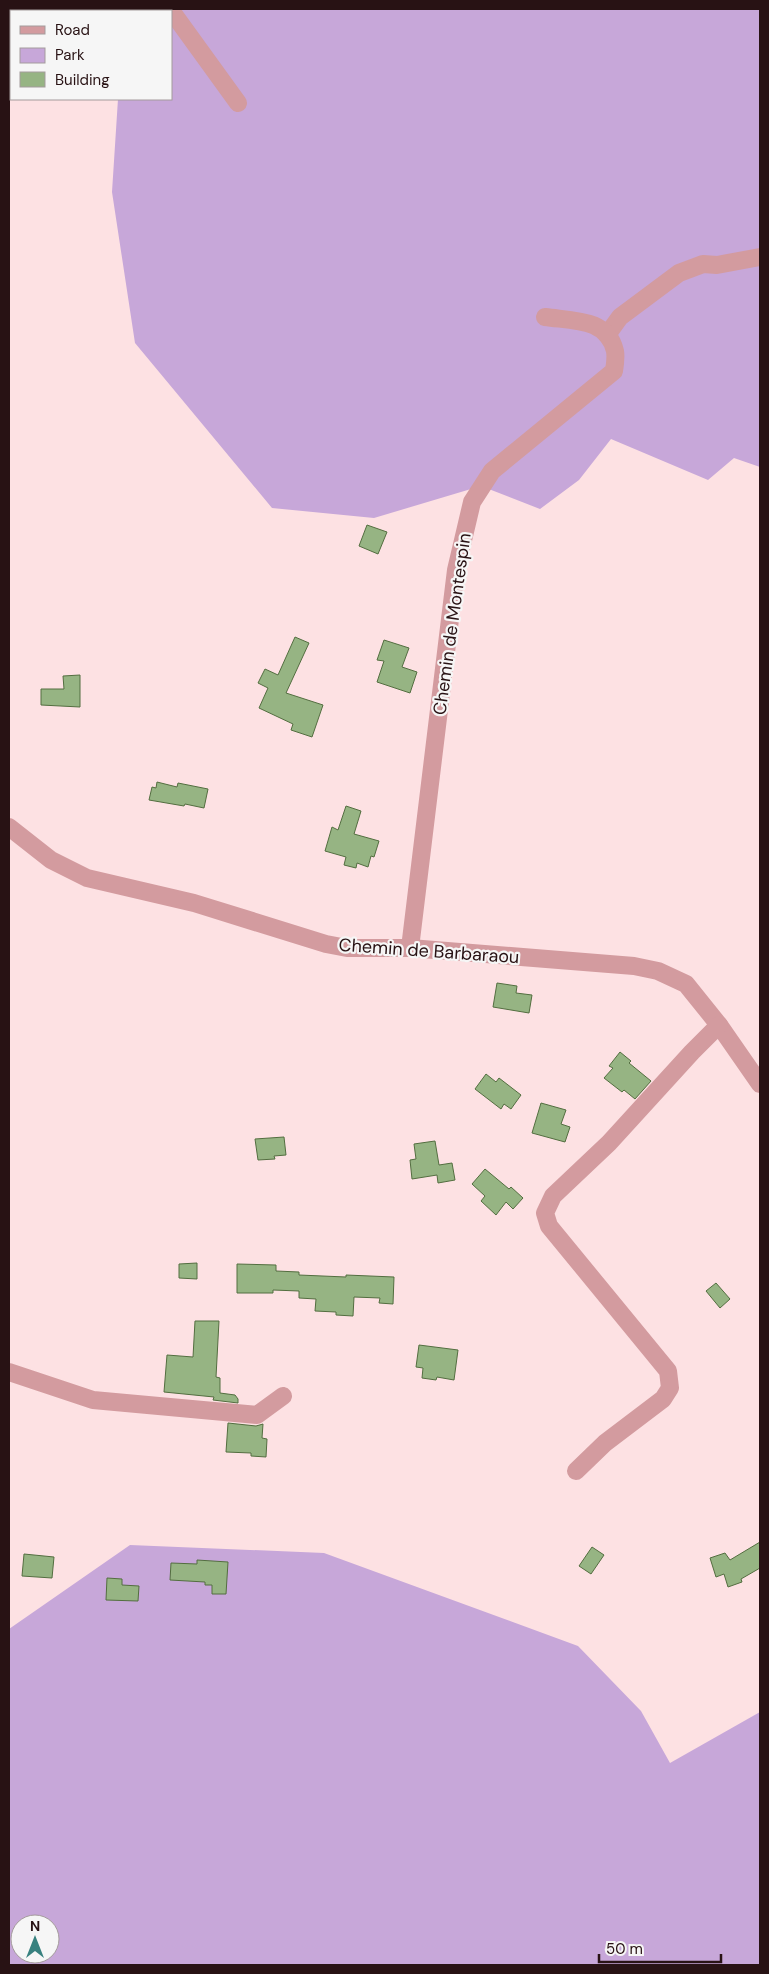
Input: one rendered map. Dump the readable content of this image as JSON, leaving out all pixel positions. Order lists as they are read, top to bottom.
{
  "streets": {
    "street": ["Chemin de Montespin", "Chemin de Barbaraou"]
  },
  "crossings": [
    ["Chemin de Montespin", "Chemin de Barbaraou"]
  ],
  "legend": ["Road", "Park", "Building"],
  "scale_bar": "50 m",
  "north": "top"
}
